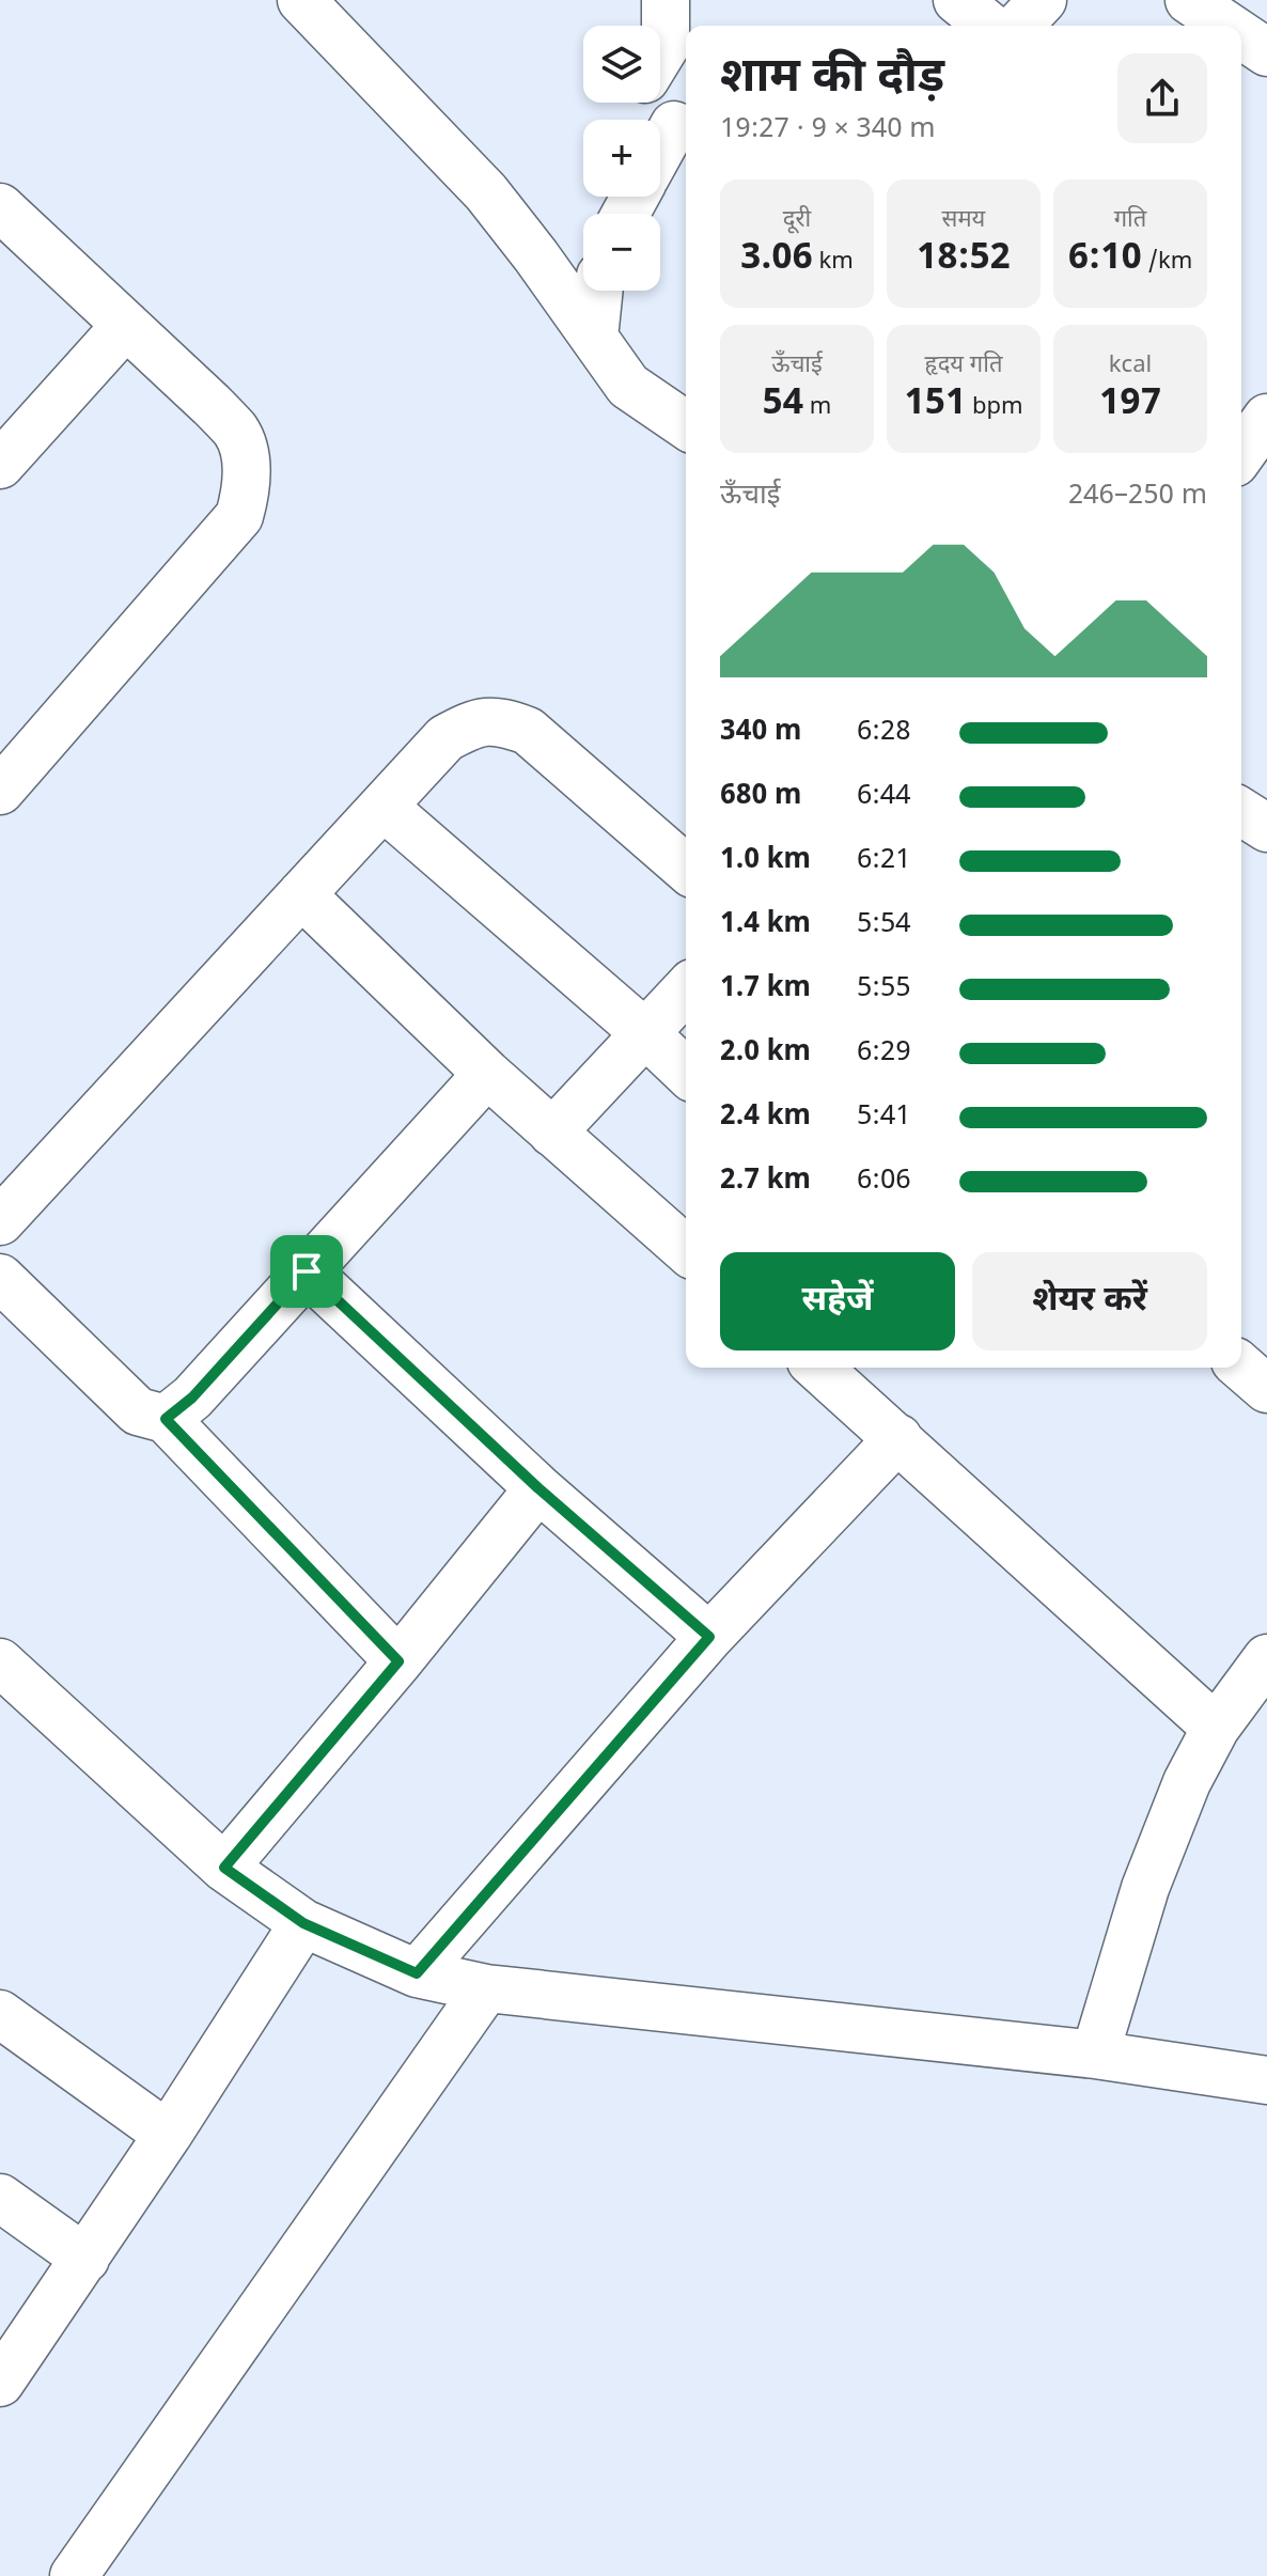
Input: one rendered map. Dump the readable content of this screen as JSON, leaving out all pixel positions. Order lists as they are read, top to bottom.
{
  "page": {
    "map_buttons": ["+", "−"],
    "heading": ["शाम की दौड़", "19:27 · 9 × 340 m"],
    "stats": [
      ["दूरी", "3.06 km"],
      ["समय", "18:52"],
      ["गति", "6:10 /km"],
      ["ऊँचाई", "54 m"],
      ["हृदय गति", "151 bpm"],
      ["kcal", "197"]
    ],
    "chart": ["ऊँचाई", "246–250 m"],
    "list": [
      {
        "name": "340 m",
        "note": "6:28"
      },
      {
        "name": "680 m",
        "note": "6:44"
      },
      {
        "name": "1.0 km",
        "note": "6:21"
      },
      {
        "name": "1.4 km",
        "note": "5:54"
      },
      {
        "name": "1.7 km",
        "note": "5:55"
      },
      {
        "name": "2.0 km",
        "note": "6:29"
      },
      {
        "name": "2.4 km",
        "note": "5:41"
      },
      {
        "name": "2.7 km",
        "note": "6:06"
      }
    ],
    "buttons": ["सहेजें", "शेयर करें"]
  }
}
